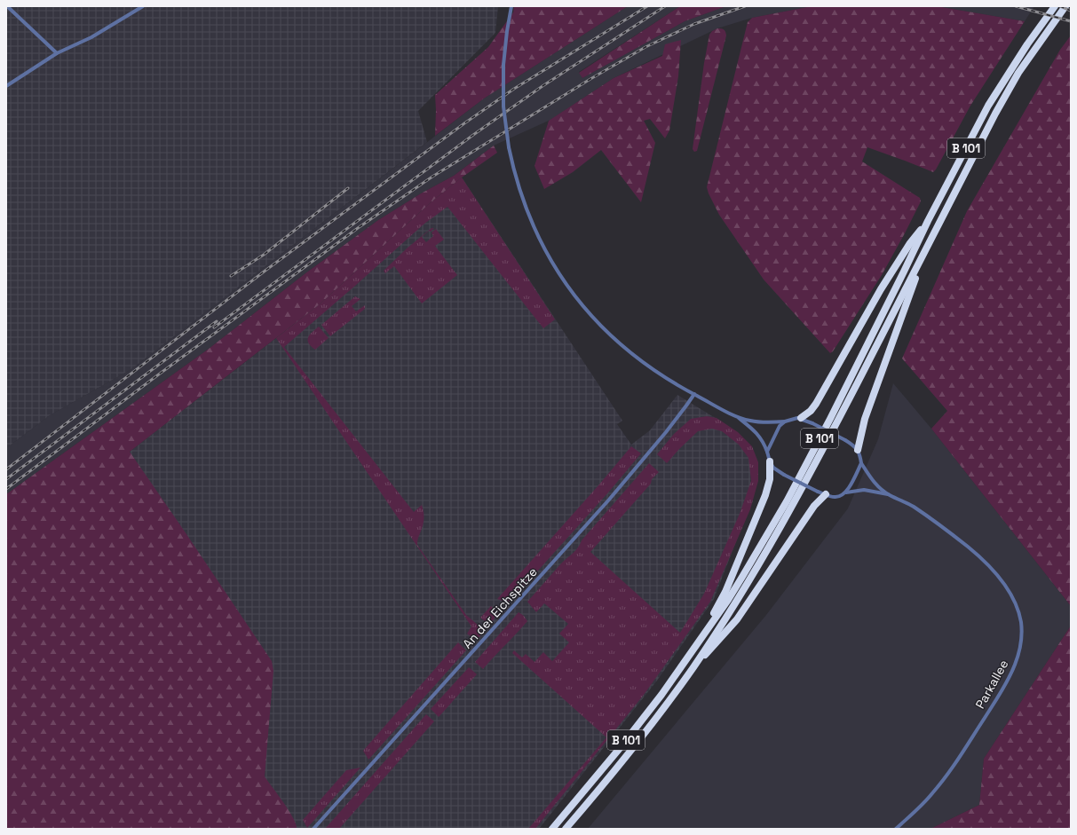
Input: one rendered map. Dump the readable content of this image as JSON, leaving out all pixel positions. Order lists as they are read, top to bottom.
{
  "streets": {
    "highway": ["B 101"],
    "street": ["An der Eichspitze", "Parkallee"]
  }
}
